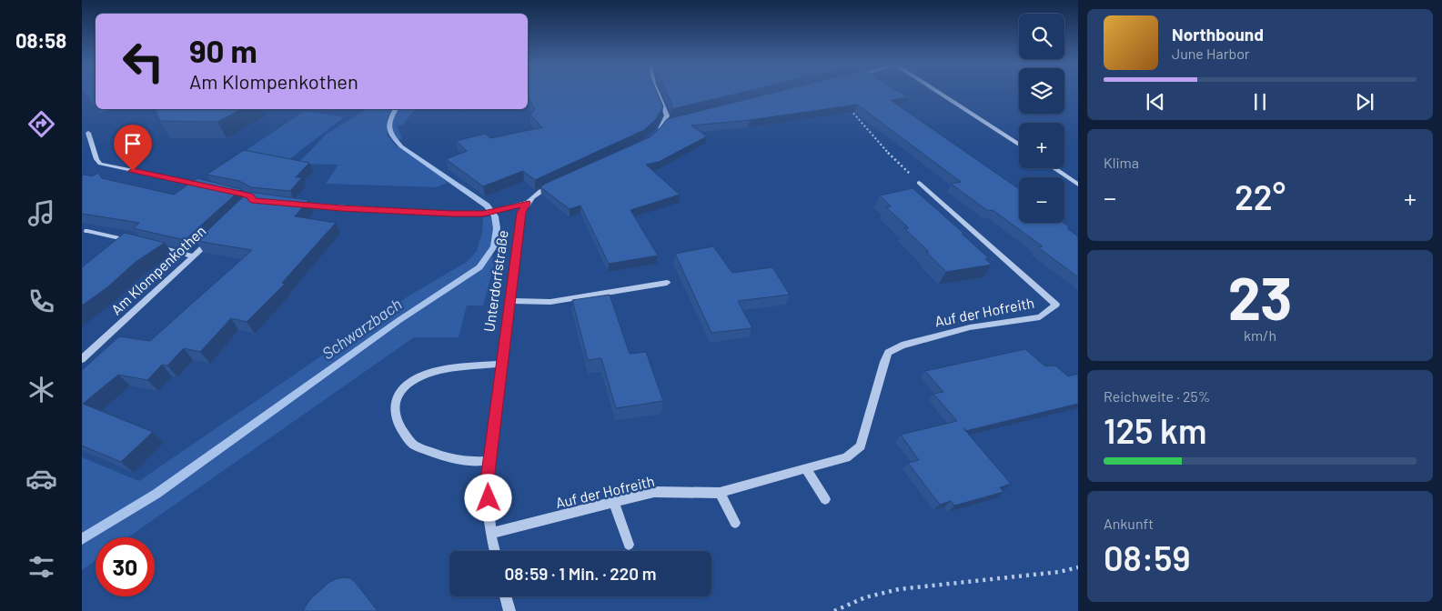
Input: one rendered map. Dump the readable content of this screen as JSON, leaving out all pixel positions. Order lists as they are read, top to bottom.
{
  "streets": {
    "street": ["Am Klompenkothen", "Unterdorfstraße", "Auf der Hofreith"]
  },
  "crossings": [
    ["Unterdorfstraße", "Auf der Hofreith"]
  ],
  "water": ["Schwarzbach"],
  "page": {
    "tabs": "08:58",
    "map_buttons": ["+", "−"],
    "turn": ["90 m", "Am Klompenkothen"],
    "song": ["Northbound", "June Harbor"],
    "tile": [
      "Klima",
      ["23", "km/h"],
      ["Reichweite · 25%", "125 km"],
      ["Ankunft", "08:59"]
    ],
    "heat": ["−", "22°", "+"],
    "limit": "30",
    "trip": "08:59 · 1 Min. · 220 m"
  }
}
